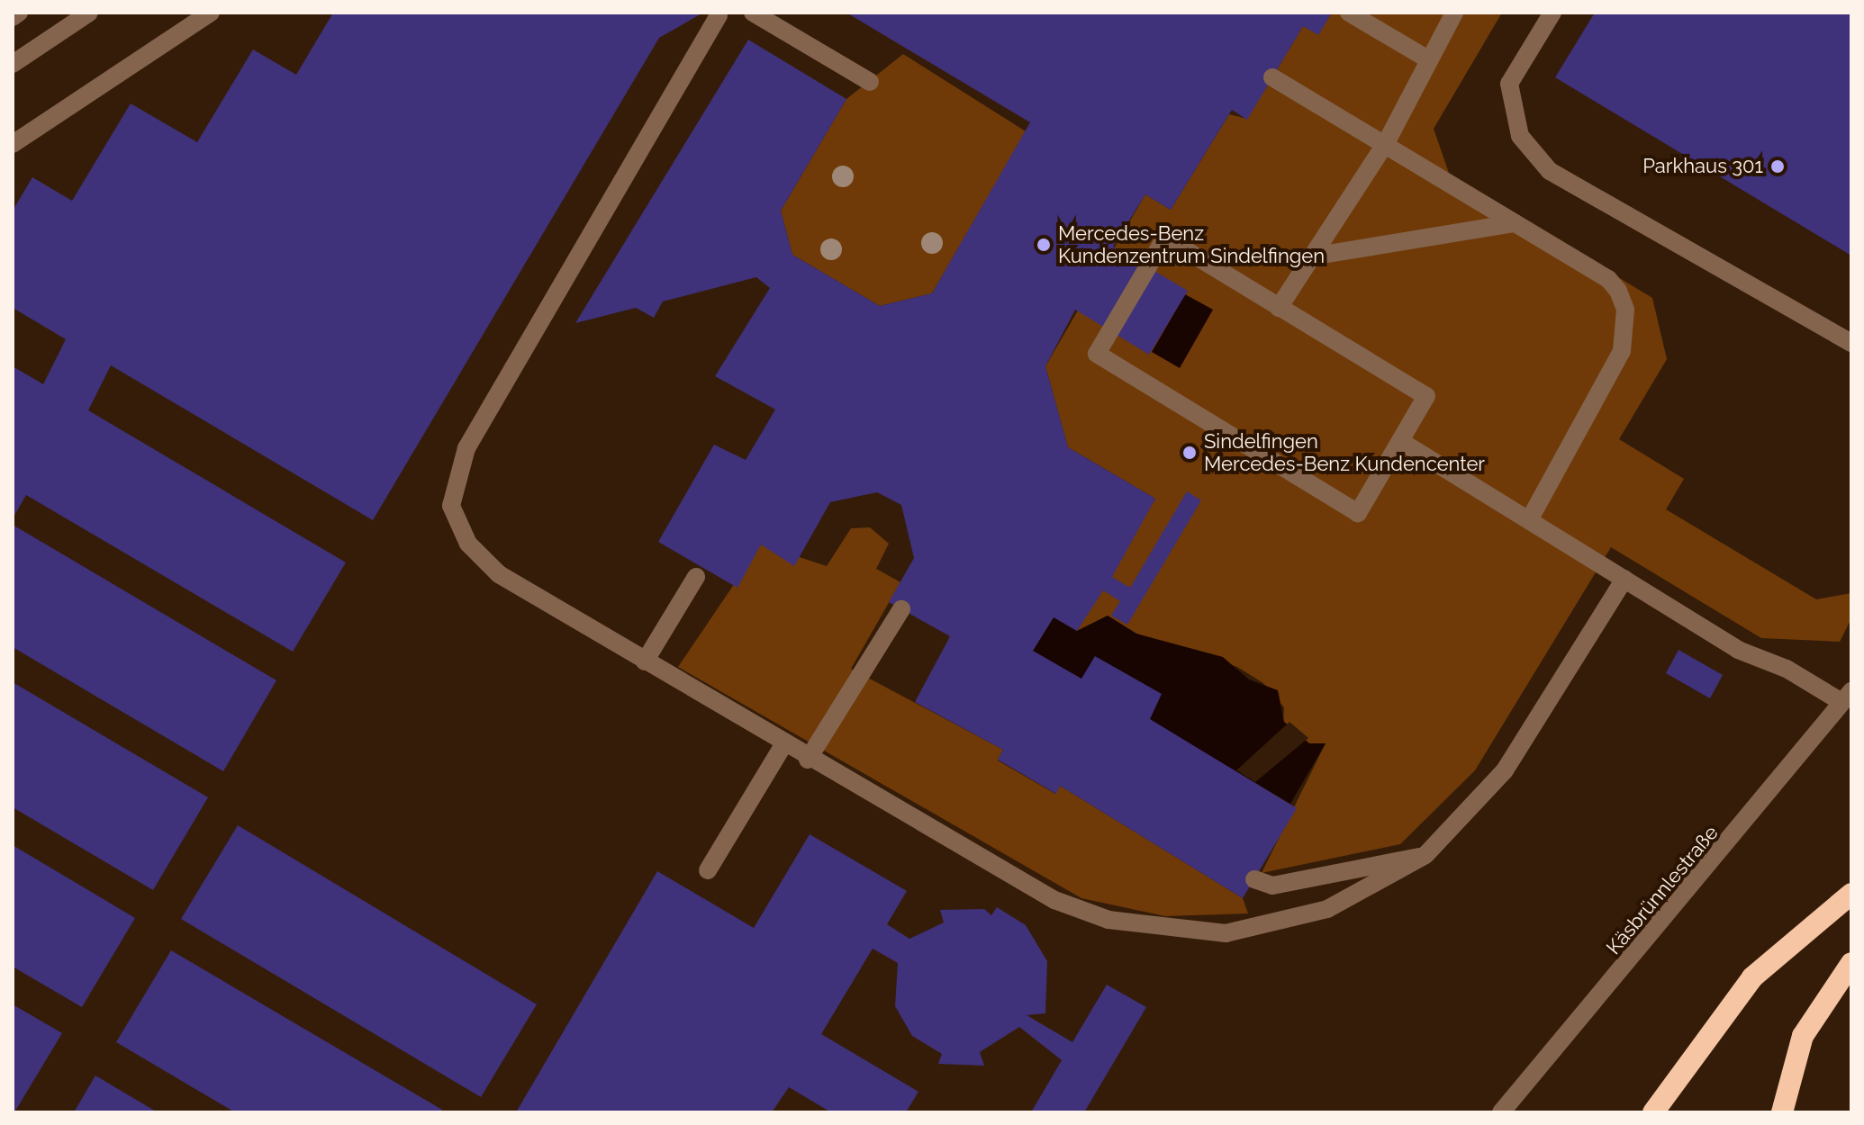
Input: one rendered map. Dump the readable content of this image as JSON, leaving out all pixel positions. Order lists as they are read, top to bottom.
{
  "streets": {
    "street": ["Käsbrünnlestraße"]
  },
  "places": ["Parkhaus 301", "Mercedes-Benz Kundenzentrum Sindelfingen", "Sindelfingen Mercedes-Benz Kundencenter"]
}
